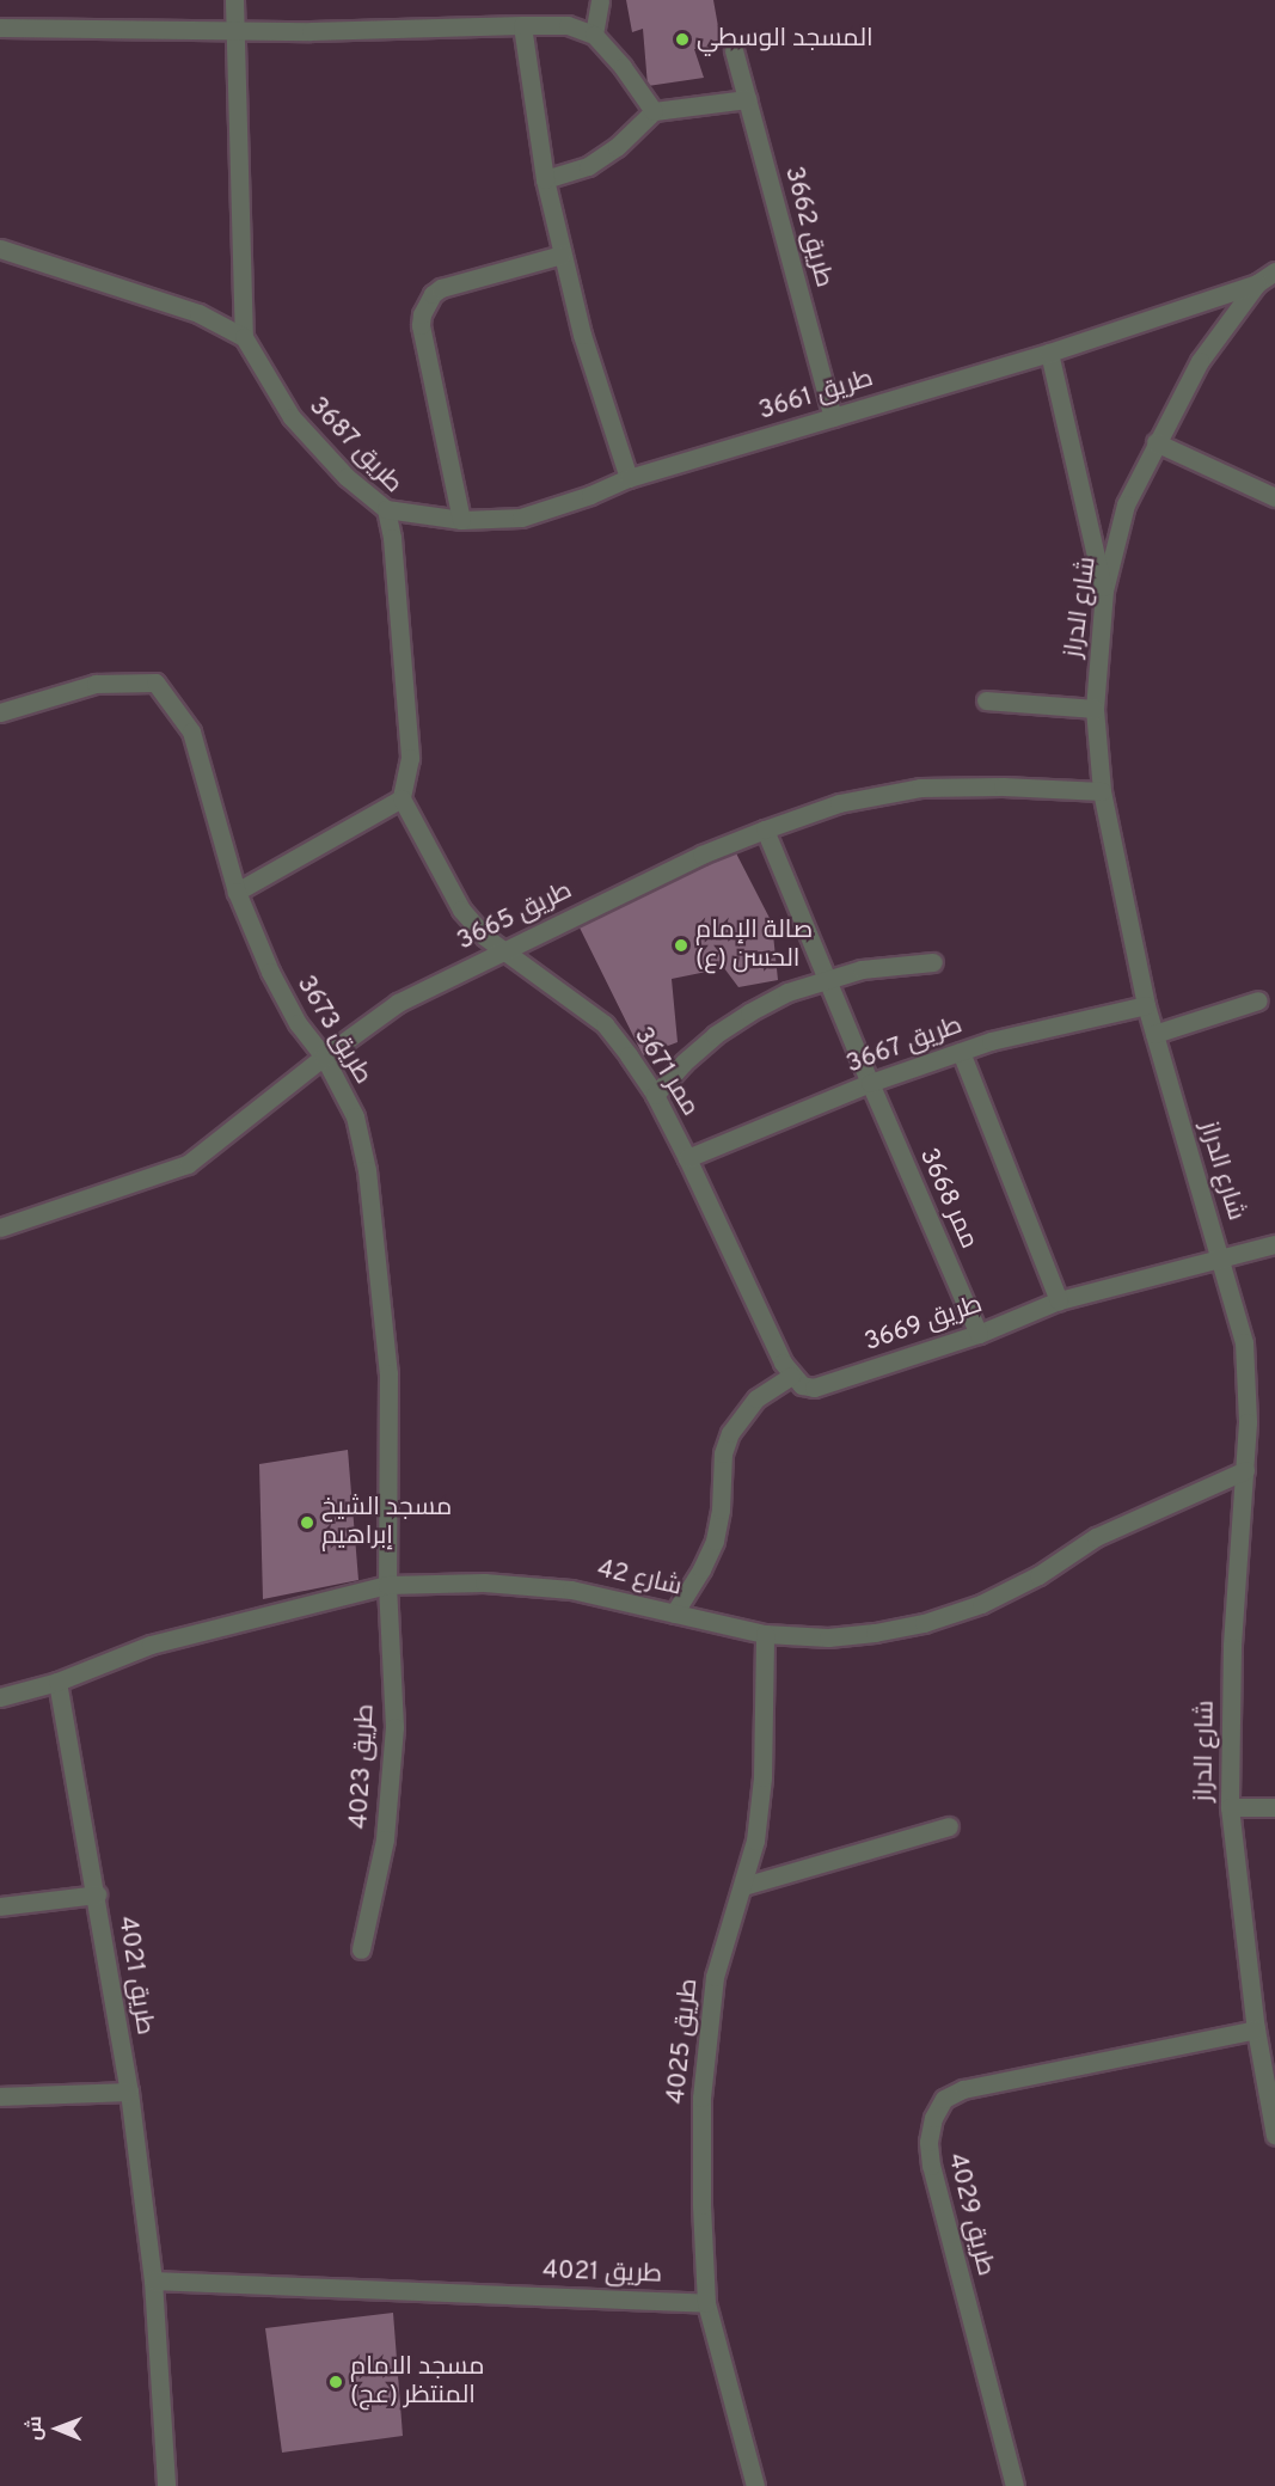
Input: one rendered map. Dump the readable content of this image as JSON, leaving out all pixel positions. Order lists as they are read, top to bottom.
{
  "streets": {
    "street": [
      "طريق 3662",
      "طريق 3661",
      "طريق 3687",
      "شارع الدراز",
      "طريق 3665",
      "طريق 3673",
      "طريق 3667",
      "ممر 3671",
      "ممر 3668",
      "طريق 3669",
      "شارع 42",
      "طريق 4023",
      "طريق 4021",
      "طريق 4025",
      "طريق 4029"
    ]
  },
  "crossings": [
    ["طريق 3662", "طريق 3661"],
    ["طريق 3661", "طريق 3687"],
    ["طريق 3661", "شارع الدراز"],
    ["طريق 3687", "ممر 3671"],
    ["شارع الدراز", "طريق 3665"],
    ["شارع الدراز", "طريق 3667"],
    ["شارع الدراز", "طريق 3669"],
    ["شارع الدراز", "شارع 42"],
    ["شارع الدراز", "طريق 4029"],
    ["طريق 3665", "طريق 3673"],
    ["طريق 3665", "ممر 3671"],
    ["طريق 3665", "ممر 3668"],
    ["طريق 3673", "شارع 42"],
    ["طريق 3673", "طريق 4023"],
    ["طريق 3667", "ممر 3671"],
    ["طريق 3667", "ممر 3668"],
    ["ممر 3671", "طريق 3669"],
    ["ممر 3668", "طريق 3669"],
    ["شارع 42", "طريق 4023"],
    ["شارع 42", "طريق 4021"],
    ["شارع 42", "طريق 4025"],
    ["طريق 4021", "طريق 4025"]
  ],
  "places": [
    "المسجد الوسطي",
    "صالة الإمام الحسن (ع)",
    "مسجد الشيخ إبراهيم",
    "مسجد الامام المنتظر (عج)"
  ],
  "north": "left"
}
